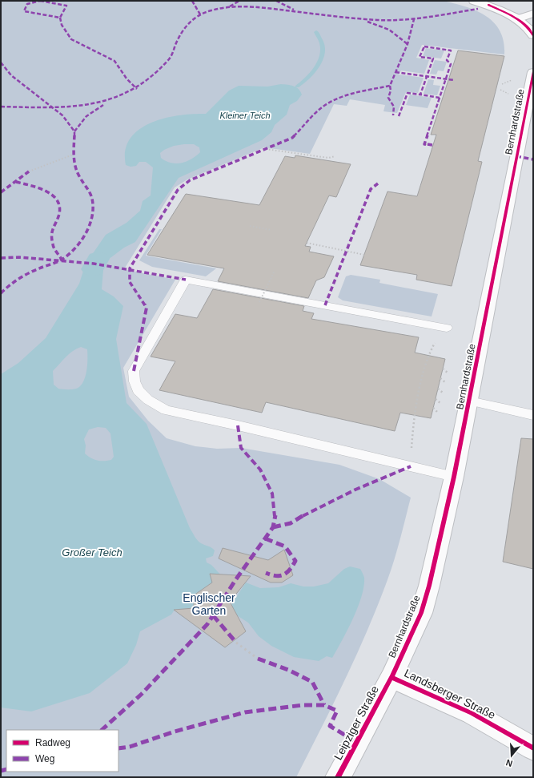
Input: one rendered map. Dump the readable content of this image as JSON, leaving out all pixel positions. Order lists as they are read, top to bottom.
{
  "streets": {
    "main road": ["Bernhardstraße", "Landsberger Straße", "Leipziger Straße"]
  },
  "crossings": [
    ["Bernhardstraße", "Landsberger Straße"],
    ["Bernhardstraße", "Leipziger Straße"],
    ["Landsberger Straße", "Leipziger Straße"]
  ],
  "water": ["Kleiner Teich", "Großer Teich"],
  "parks": ["Englischer Garten"],
  "legend": ["Radweg", "Weg"],
  "north": "bottom"
}
